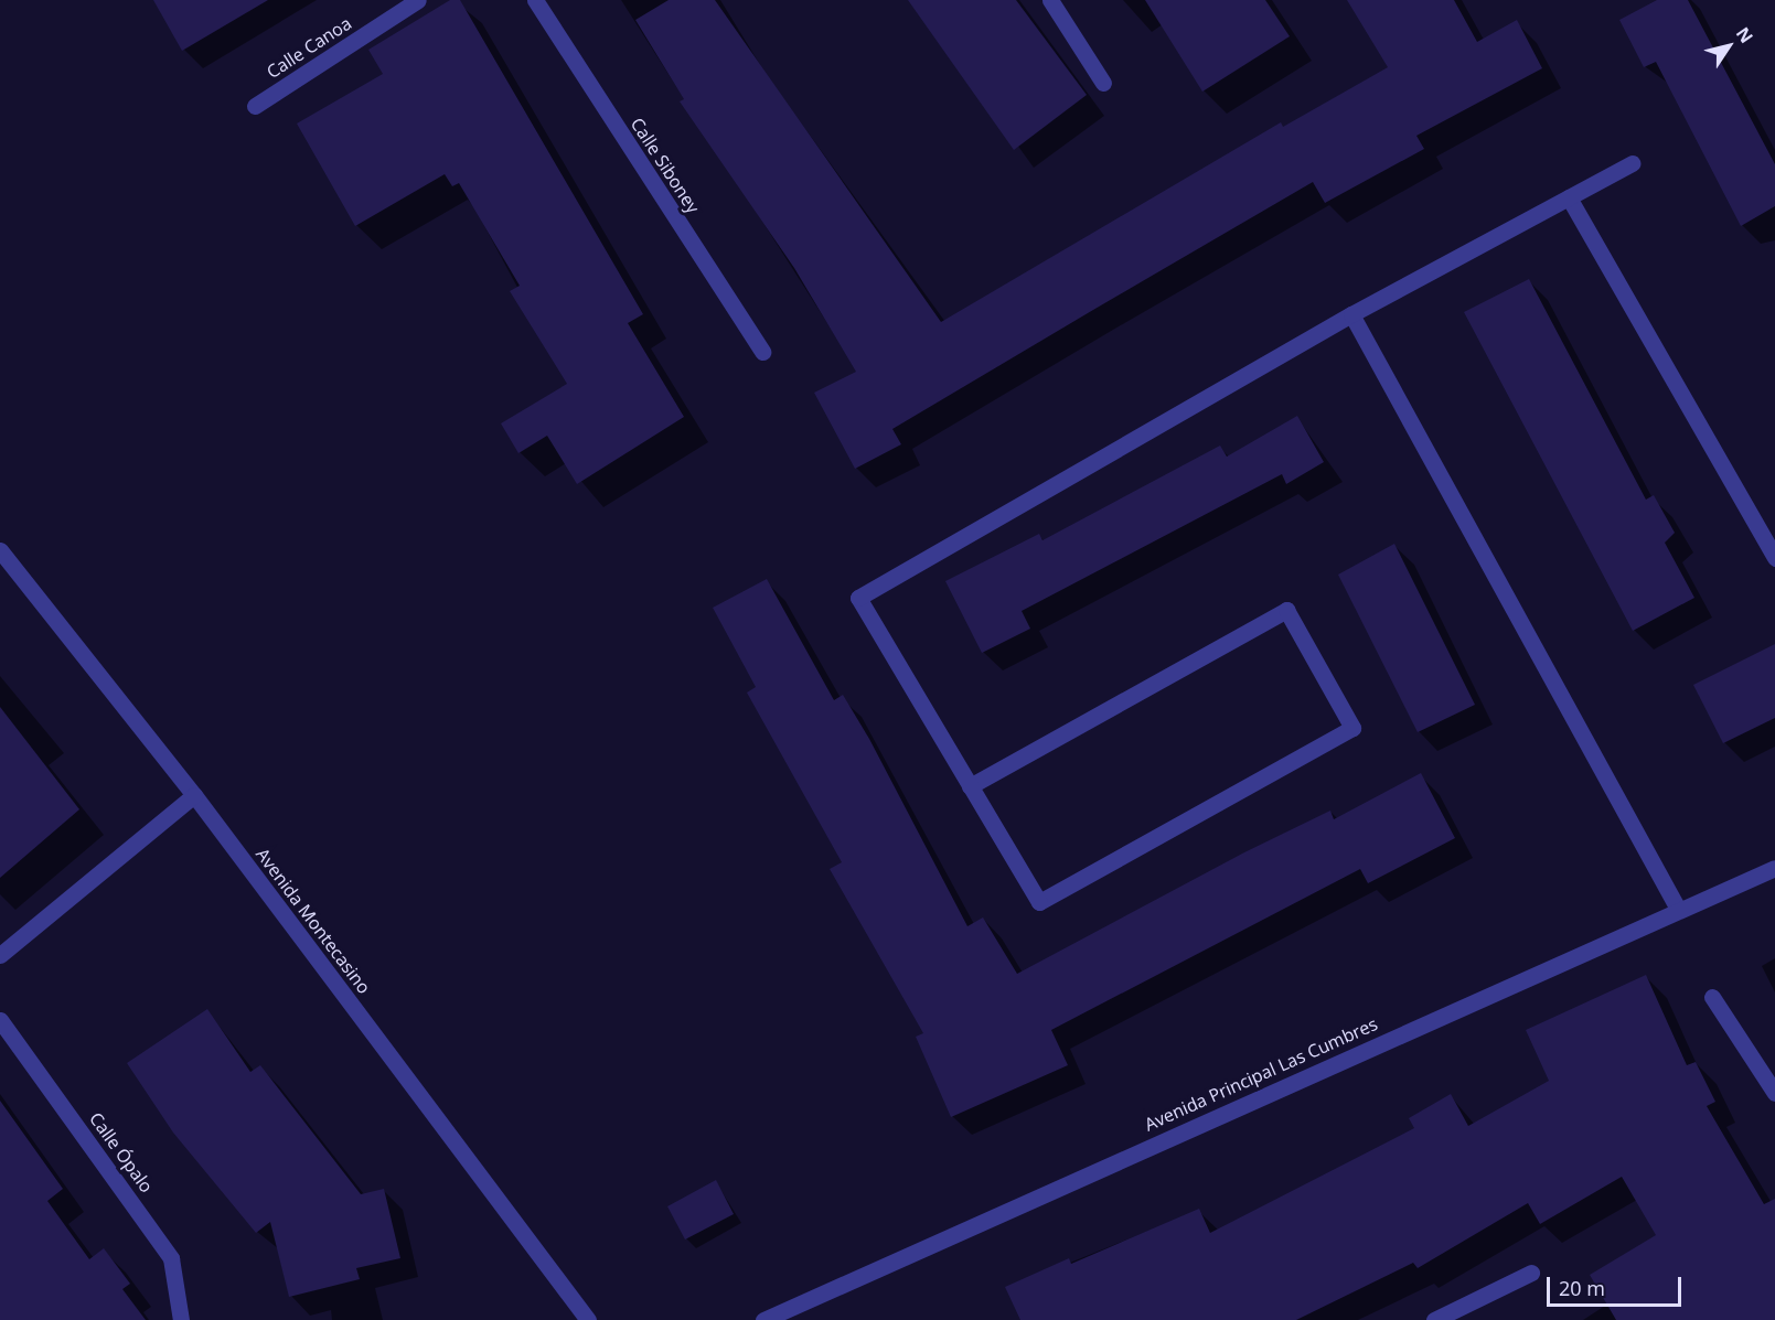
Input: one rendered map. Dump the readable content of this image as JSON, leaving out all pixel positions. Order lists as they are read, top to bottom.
{
  "streets": {
    "street": [
      "Calle Canoa",
      "Calle Siboney",
      "Avenida Montecasino",
      "Avenida Principal Las Cumbres",
      "Calle Ópalo"
    ]
  },
  "scale_bar": "20 m",
  "north": "top right"
}
